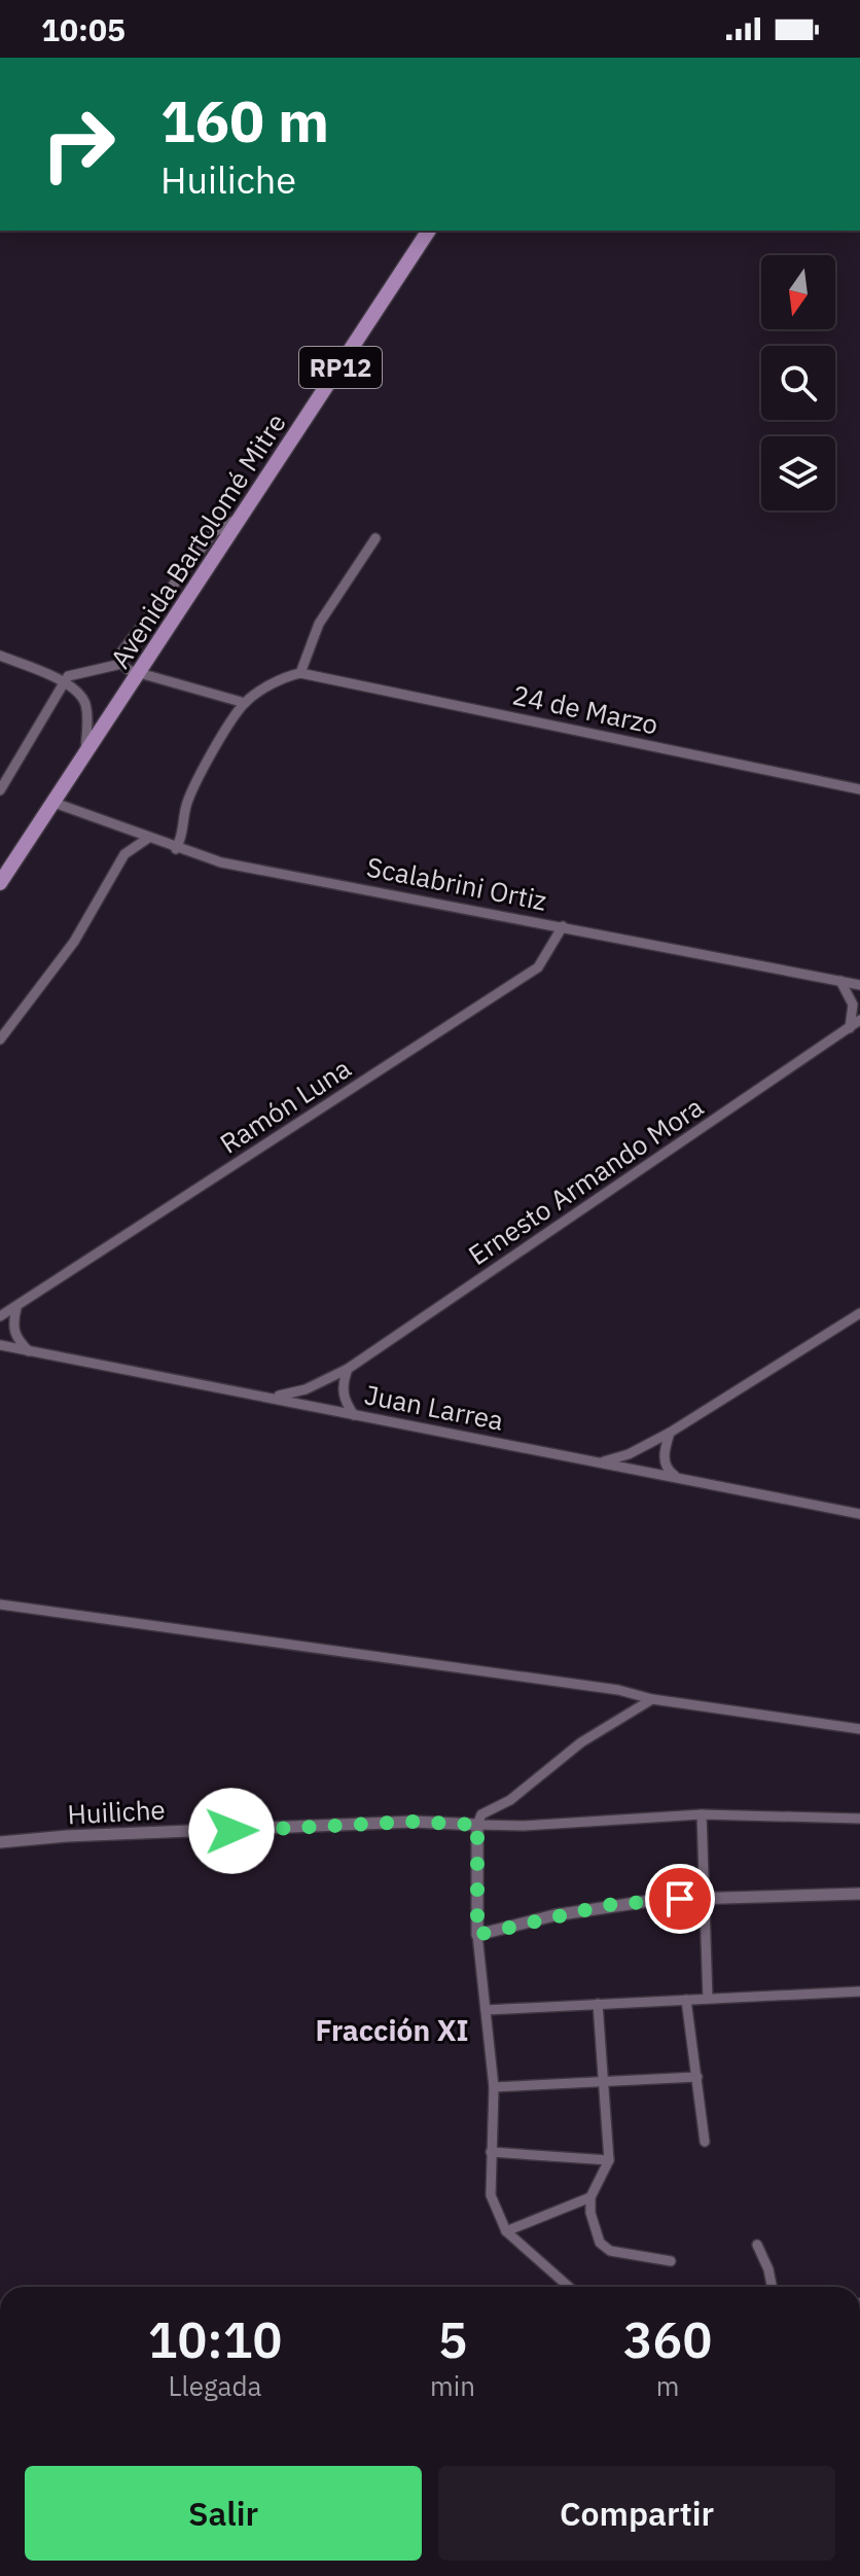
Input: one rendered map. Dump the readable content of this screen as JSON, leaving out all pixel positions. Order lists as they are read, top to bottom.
{
  "streets": {
    "main road": ["RP12", "Avenida Bartolomé Mitre"],
    "street": [
      "24 de Marzo",
      "Scalabrini Ortiz",
      "Ramón Luna",
      "Ernesto Armando Mora",
      "Juan Larrea",
      "Huiliche"
    ]
  },
  "crossings": [
    ["Avenida Bartolomé Mitre", "Scalabrini Ortiz"],
    ["Scalabrini Ortiz", "Ramón Luna"],
    ["Ernesto Armando Mora", "Juan Larrea"]
  ],
  "districts": ["Fracción XI"],
  "north": "bottom",
  "page": {
    "status": "10:05",
    "turn": ["160 m", "Huiliche"],
    "eta": [
      "10:10",
      "Llegada",
      "5",
      "min",
      "360",
      "m"
    ],
    "buttons": ["Salir", "Compartir"]
  }
}
